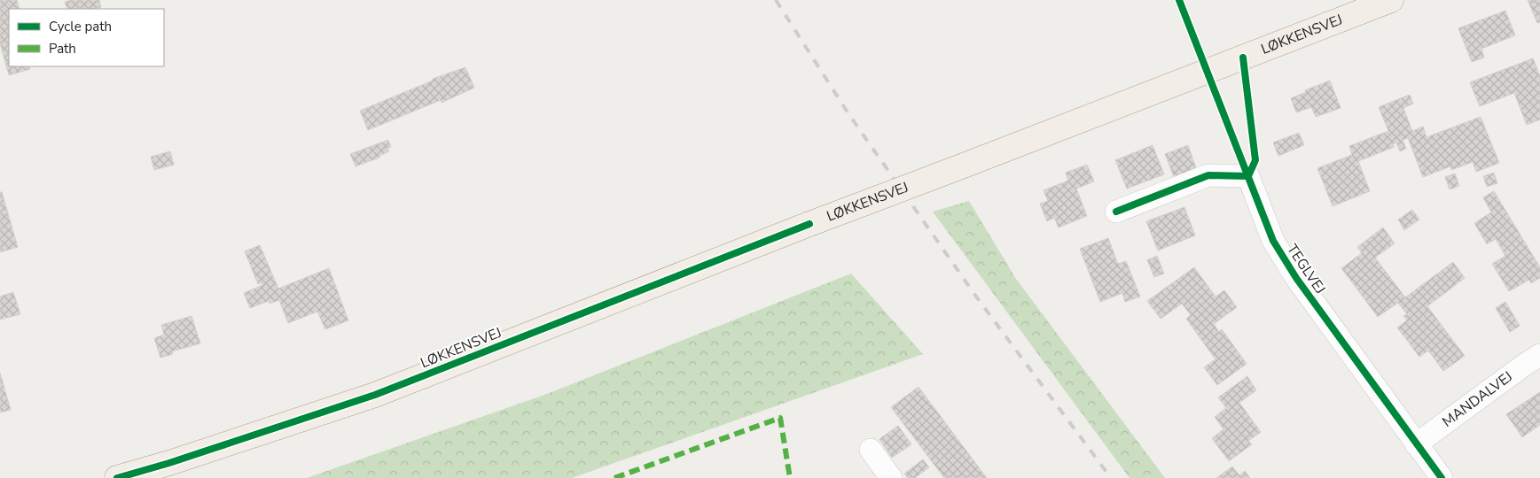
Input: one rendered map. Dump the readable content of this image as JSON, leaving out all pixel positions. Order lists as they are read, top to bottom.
{
  "streets": {
    "main road": ["LØKKENSVEJ"],
    "street": ["TEGLVEJ", "MANDALVEJ"]
  },
  "crossings": [
    ["TEGLVEJ", "MANDALVEJ"]
  ],
  "legend": ["Cycle path", "Path"]
}
